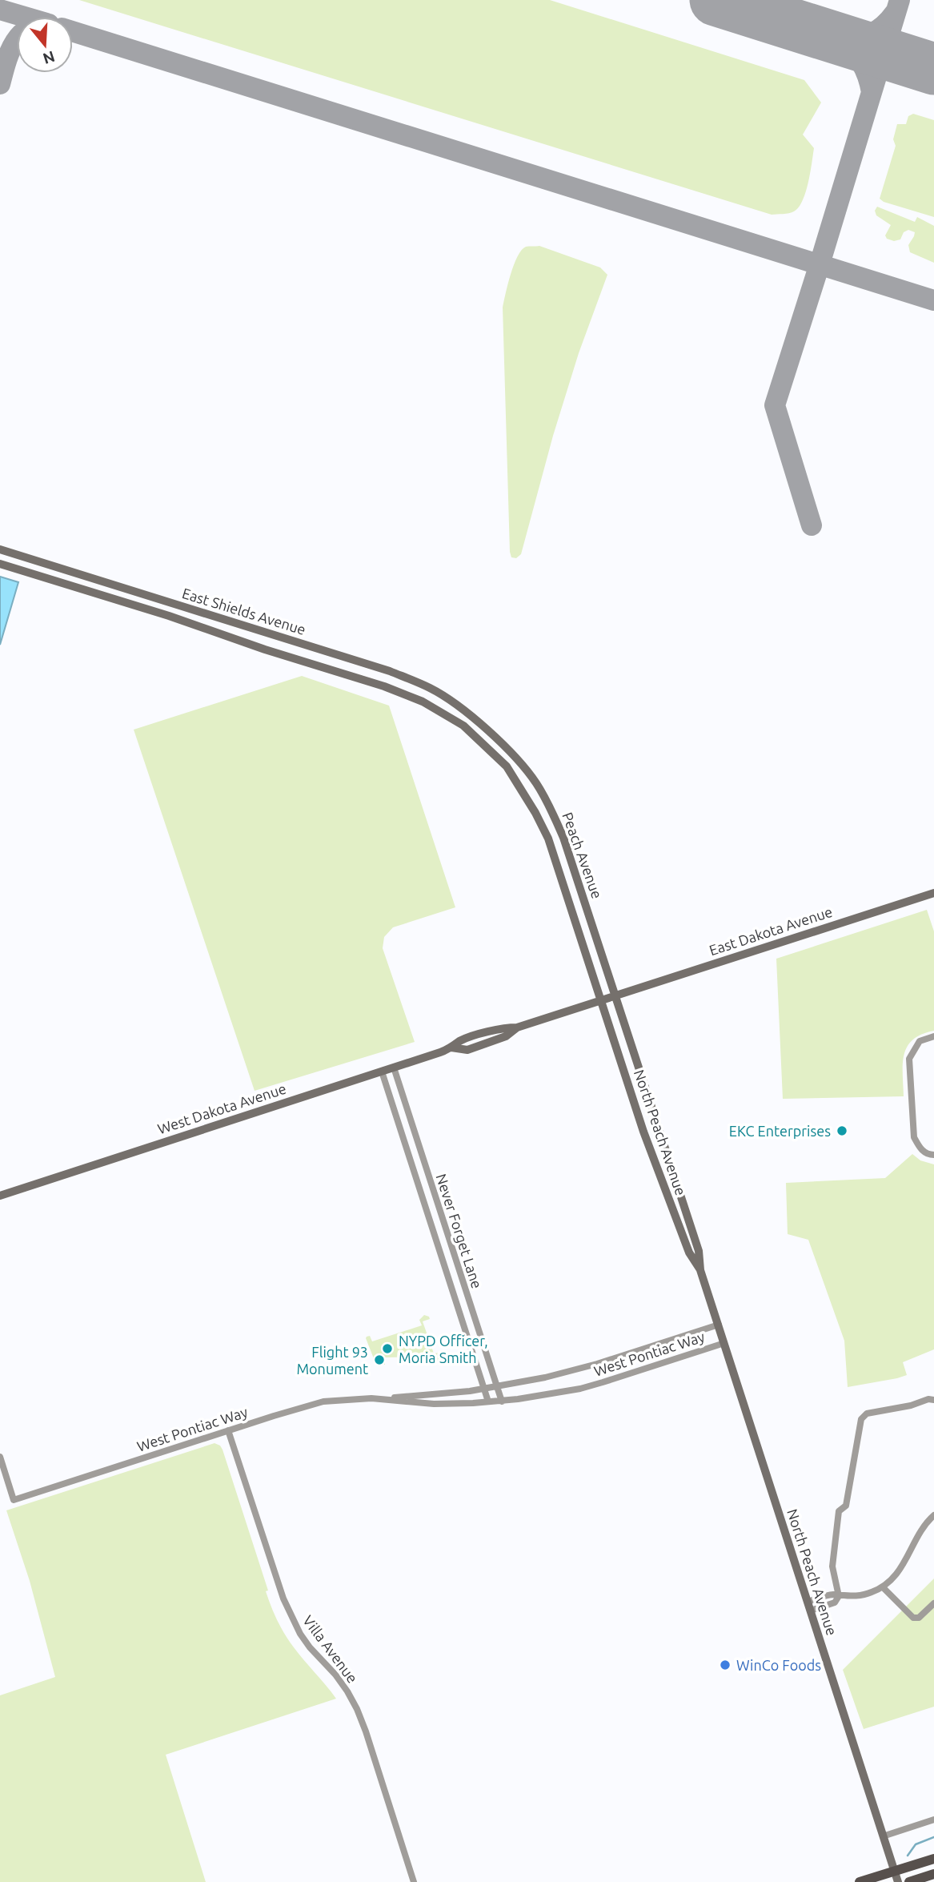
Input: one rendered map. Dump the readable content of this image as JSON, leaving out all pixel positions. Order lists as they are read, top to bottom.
{
  "streets": {
    "main road": [
      "East Shields Avenue",
      "Peach Avenue",
      "East Dakota Avenue",
      "West Dakota Avenue",
      "North Peach Avenue"
    ],
    "street": ["Never Forget Lane", "West Pontiac Way", "Villa Avenue"]
  },
  "crossings": [
    ["East Shields Avenue", "Peach Avenue"],
    ["East Shields Avenue", "West Dakota Avenue"],
    ["East Shields Avenue", "North Peach Avenue"],
    ["Peach Avenue", "East Dakota Avenue"],
    ["Peach Avenue", "West Dakota Avenue"],
    ["Peach Avenue", "North Peach Avenue"],
    ["East Dakota Avenue", "West Dakota Avenue"],
    ["East Dakota Avenue", "North Peach Avenue"],
    ["West Dakota Avenue", "North Peach Avenue"],
    ["West Dakota Avenue", "Never Forget Lane"],
    ["North Peach Avenue", "West Pontiac Way"],
    ["Never Forget Lane", "West Pontiac Way"],
    ["West Pontiac Way", "Villa Avenue"]
  ],
  "places": [
    "EKC Enterprises",
    "NYPD Officer, Moria Smith",
    "Flight 93 Monument",
    "WinCo Foods"
  ],
  "north": "bottom"
}
